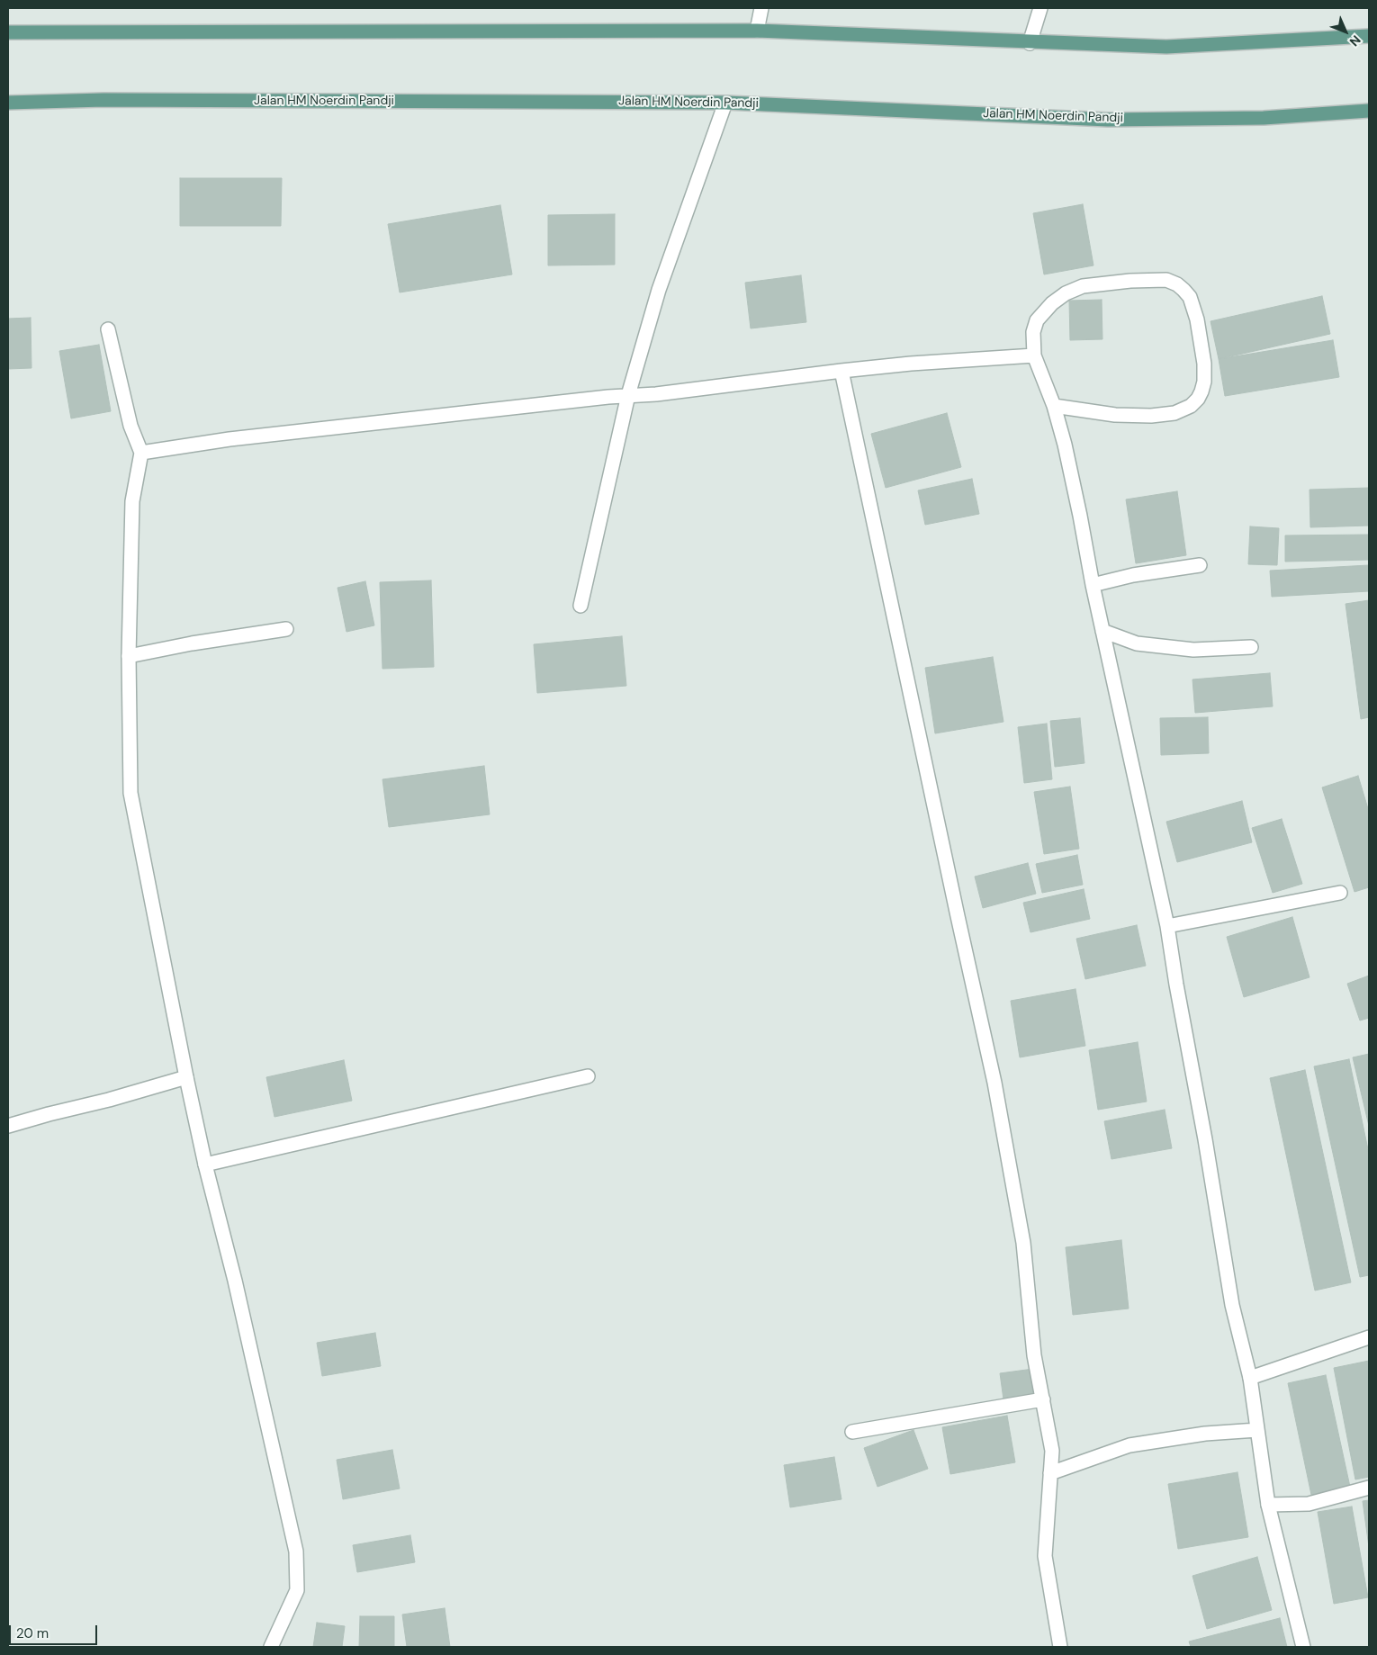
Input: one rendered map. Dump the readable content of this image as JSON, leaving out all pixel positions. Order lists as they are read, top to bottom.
{
  "streets": {
    "main road": ["Jalan HM Noerdin Pandji"]
  },
  "scale_bar": "20 m",
  "north": "bottom right"
}
